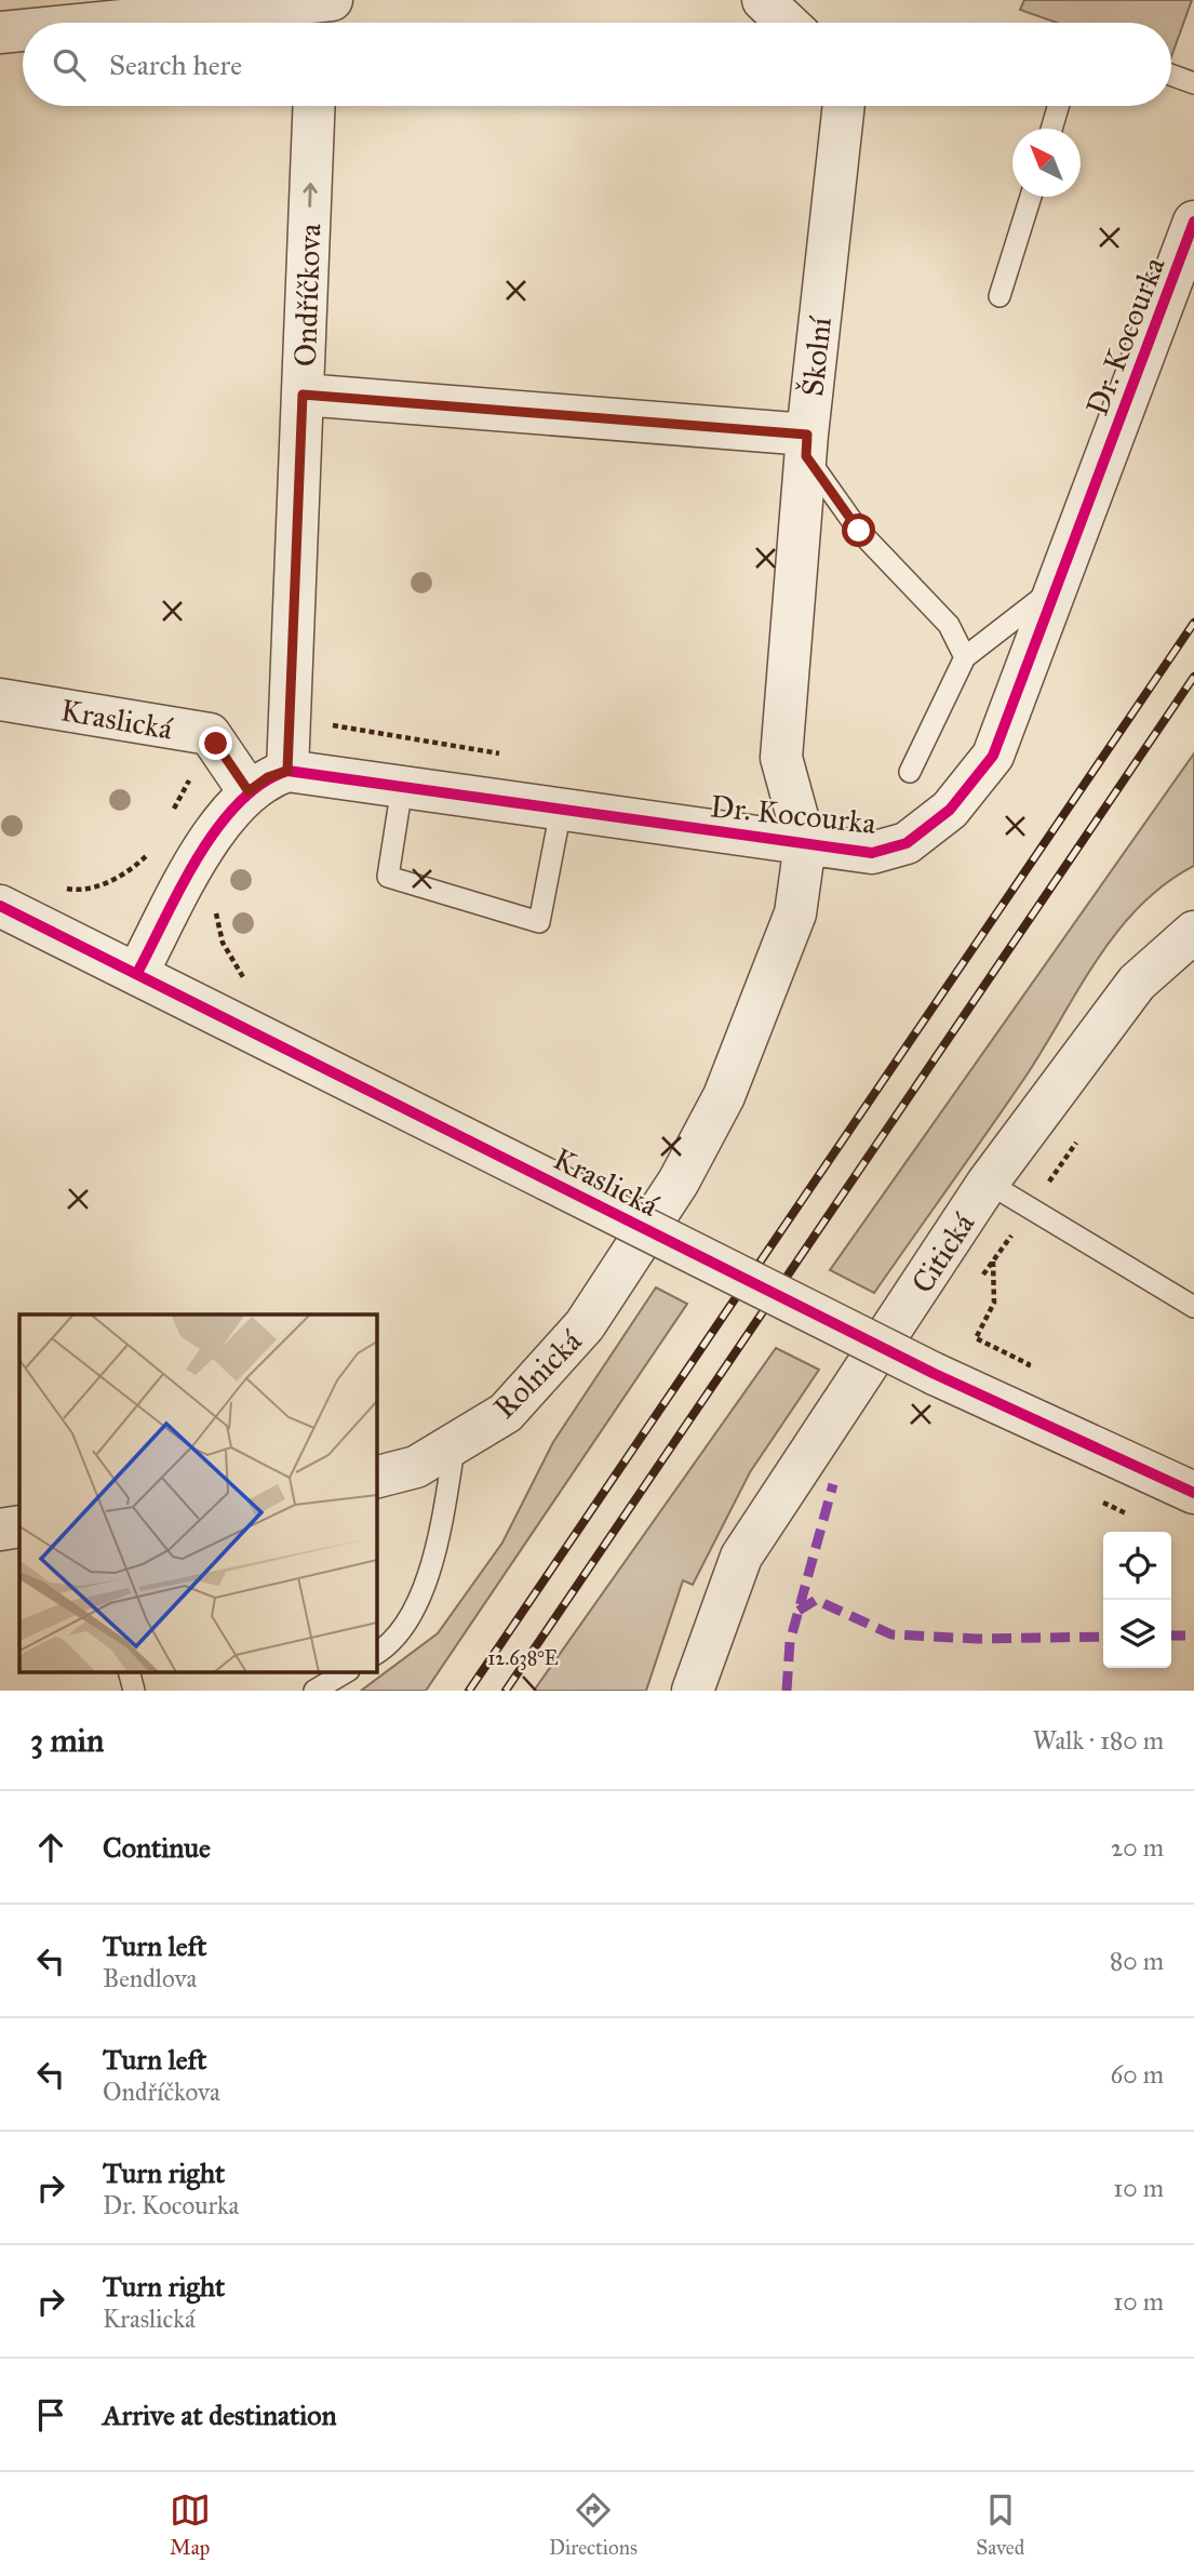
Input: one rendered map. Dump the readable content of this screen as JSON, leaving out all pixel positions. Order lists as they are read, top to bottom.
{
  "streets": {
    "street": [
      "Ondříčkova",
      "Dr. Kocourka",
      "Školní",
      "Kraslická",
      "Citická",
      "Rolnická"
    ]
  },
  "crossings": [
    ["Ondříčkova", "Dr. Kocourka"],
    ["Dr. Kocourka", "Školní"],
    ["Dr. Kocourka", "Rolnická"]
  ],
  "one_way": ["Ondříčkova"],
  "north": "top left",
  "page": {
    "search": "Search here",
    "heading": ["3 min", "Walk · 180 m"],
    "list": [
      ["Continue", "20 m"],
      ["Turn left", "Bendlova", "80 m"],
      ["Turn left", "Ondříčkova", "60 m"],
      ["Turn right", "Dr. Kocourka", "10 m"],
      ["Turn right", "Kraslická", "10 m"],
      "Arrive at destination"
    ],
    "nav": ["Map", "Directions", "Saved"]
  },
  "coordinates": ["12.638°E"]
}
